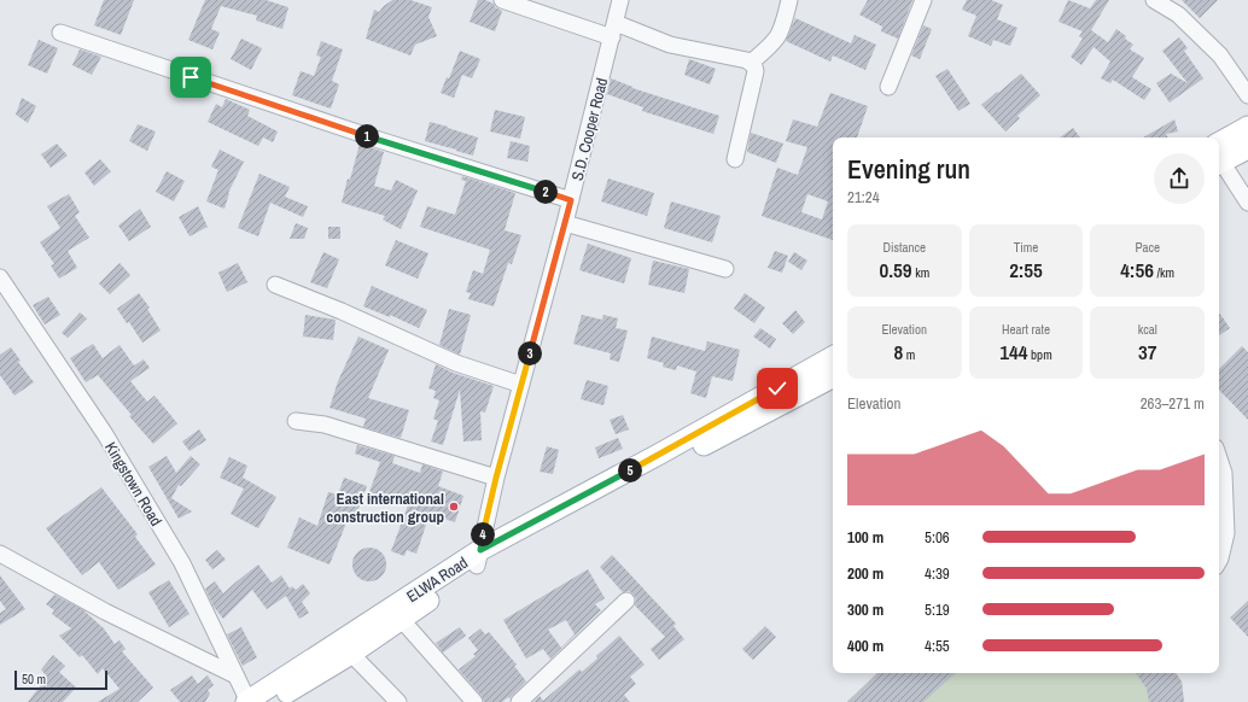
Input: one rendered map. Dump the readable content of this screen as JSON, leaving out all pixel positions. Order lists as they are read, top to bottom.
{
  "streets": {
    "main road": ["ELWA Road"],
    "street": ["S.D. Cooper Road", "Kingstown Road"]
  },
  "crossings": [
    ["S.D. Cooper Road", "ELWA Road"],
    ["Kingstown Road", "ELWA Road"]
  ],
  "places": ["East international construction group"],
  "scale_bar": "50 m",
  "page": {
    "pins": [
      "1",
      "2",
      "3",
      "5",
      "4"
    ],
    "heading": ["Evening run", "21:24"],
    "stats": [
      ["Distance", "0.59 km"],
      ["Time", "2:55"],
      ["Pace", "4:56 /km"],
      ["Elevation", "8 m"],
      ["Heart rate", "144 bpm"],
      ["kcal", "37"]
    ],
    "chart": ["Elevation", "263–271 m"],
    "list": [
      {
        "name": "100 m",
        "note": "5:06"
      },
      {
        "name": "200 m",
        "note": "4:39"
      },
      {
        "name": "300 m",
        "note": "5:19"
      },
      {
        "name": "400 m",
        "note": "4:55"
      }
    ],
    "scale": "50 m"
  }
}
